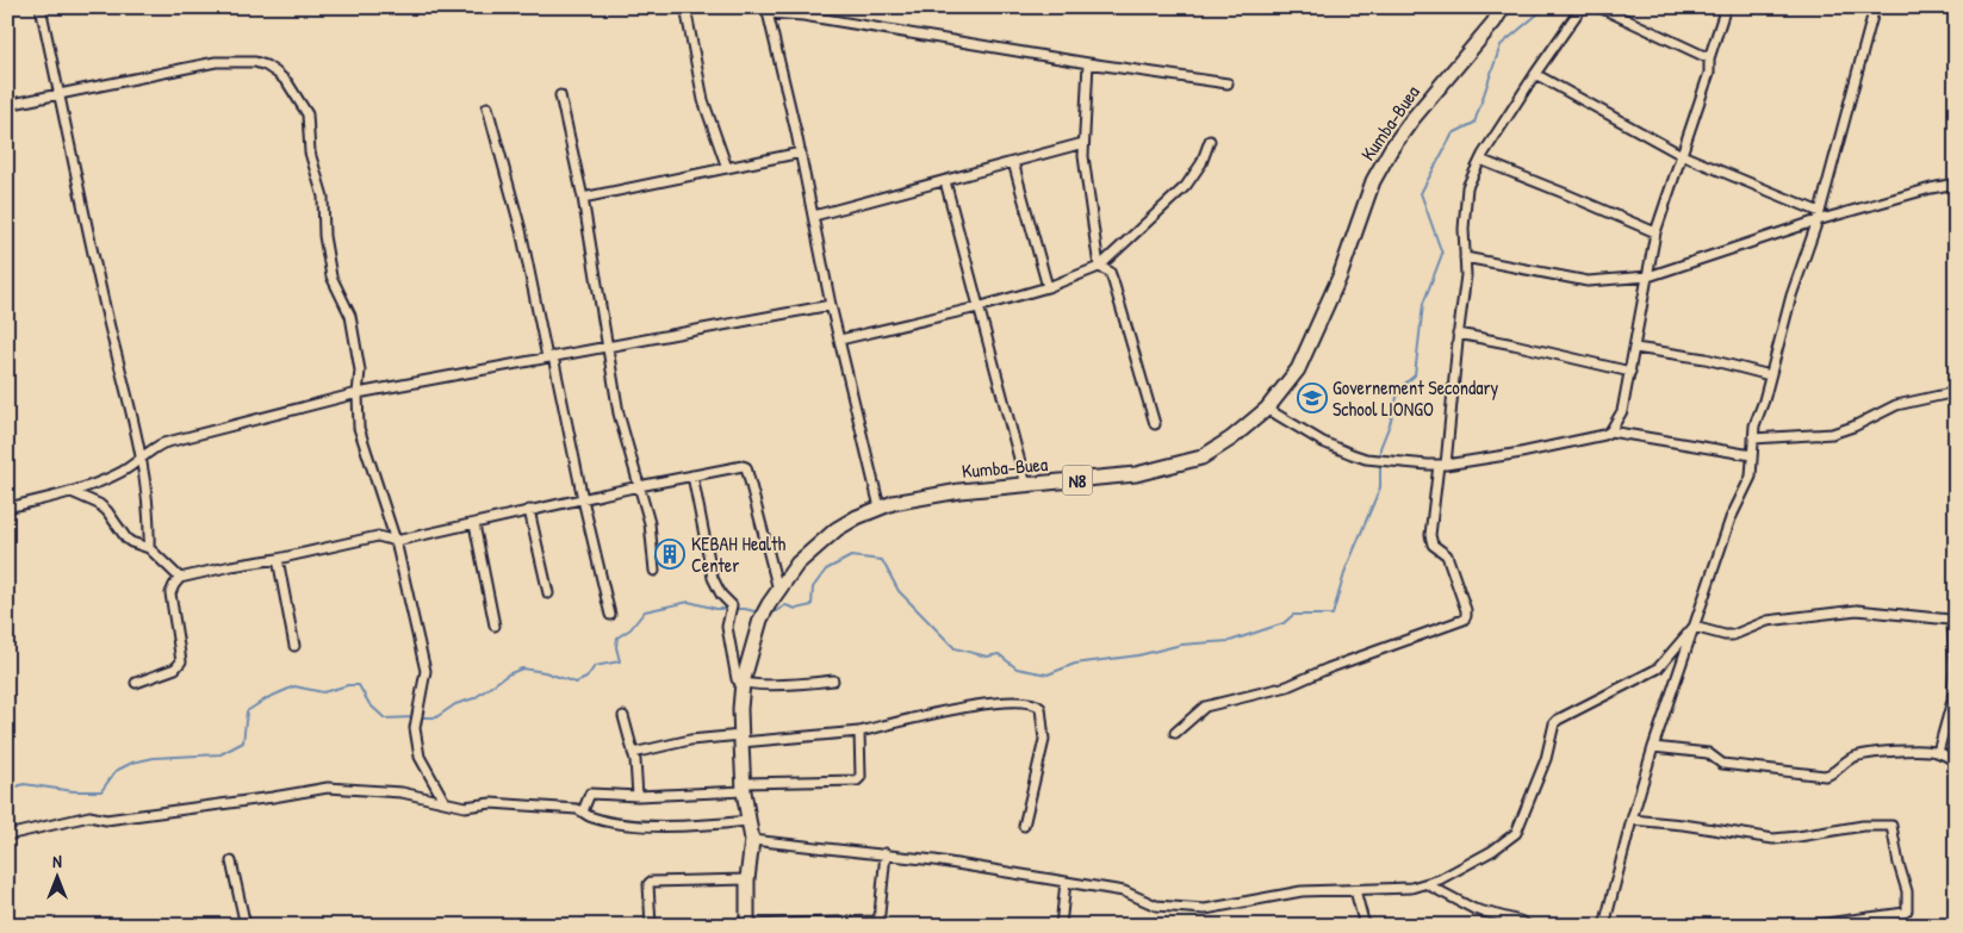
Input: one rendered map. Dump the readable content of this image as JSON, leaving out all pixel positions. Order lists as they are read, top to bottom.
{
  "streets": {
    "highway": ["Kumba-Buea", "N8"]
  },
  "places": {
    "school or university": ["Governement Secondary School LIONGO"],
    "building": ["KEBAH Health Center"]
  },
  "north": "top"
}
